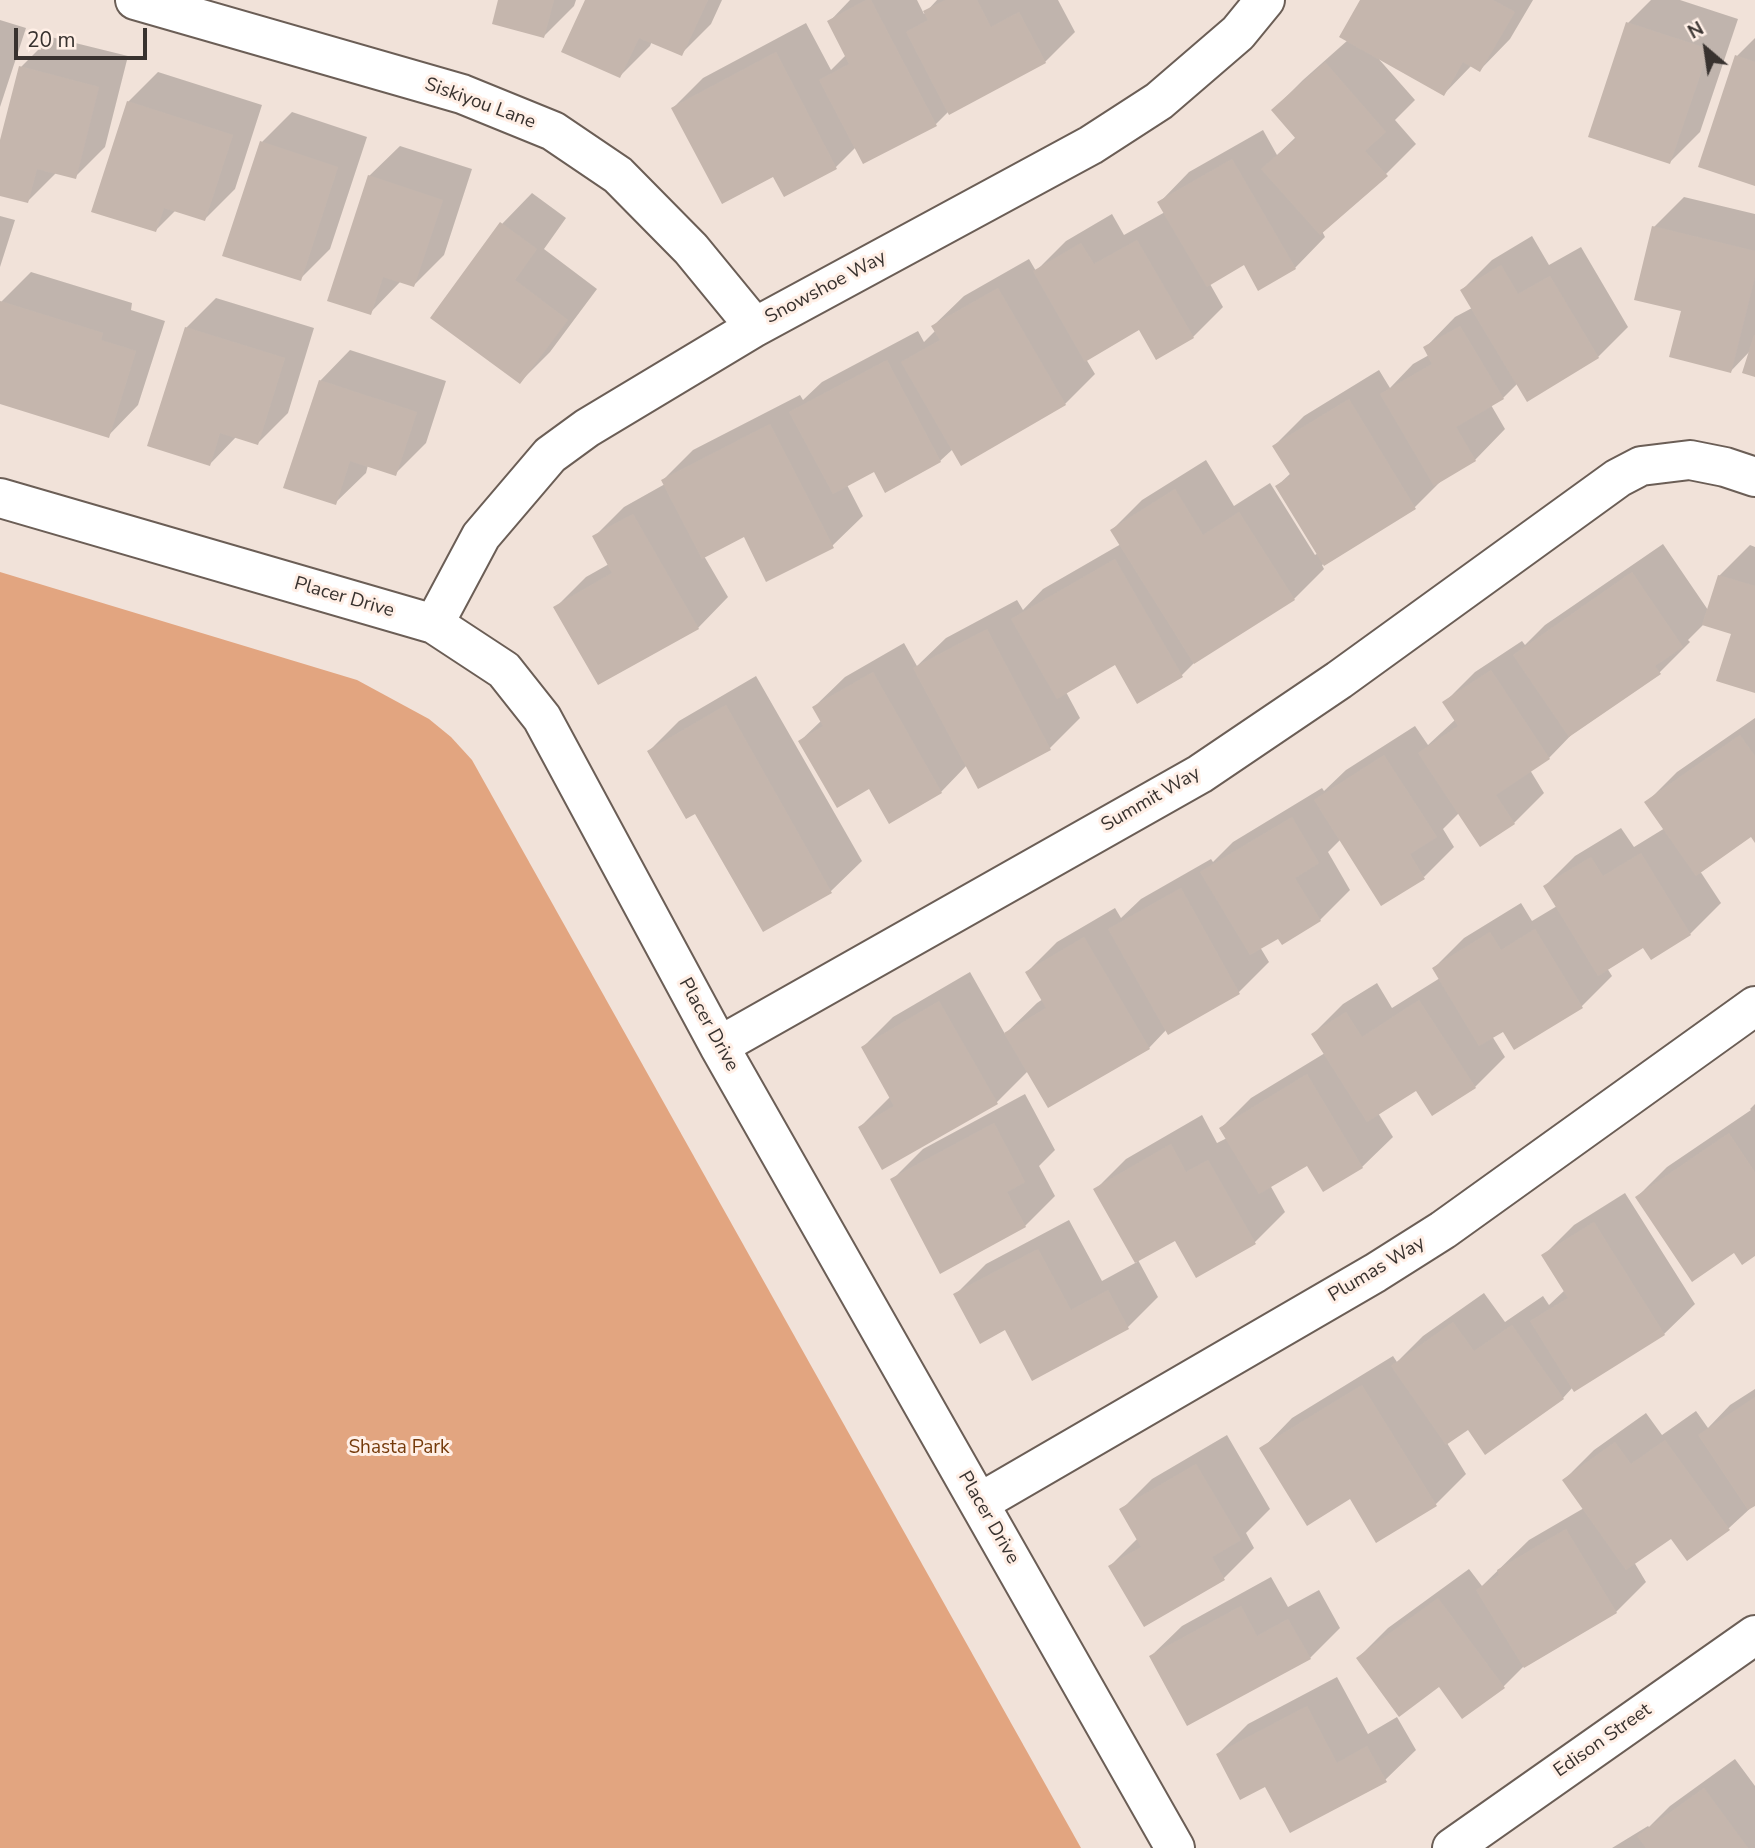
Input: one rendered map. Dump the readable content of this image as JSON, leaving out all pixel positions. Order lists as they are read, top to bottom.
{
  "streets": {
    "street": [
      "Siskiyou Lane",
      "Snowshoe Way",
      "Placer Drive",
      "Summit Way",
      "Plumas Way",
      "Edison Street"
    ]
  },
  "crossings": [
    ["Siskiyou Lane", "Snowshoe Way"],
    ["Snowshoe Way", "Placer Drive"],
    ["Placer Drive", "Summit Way"],
    ["Placer Drive", "Plumas Way"]
  ],
  "parks": ["Shasta Park"],
  "scale_bar": "20 m",
  "north": "top left"
}
